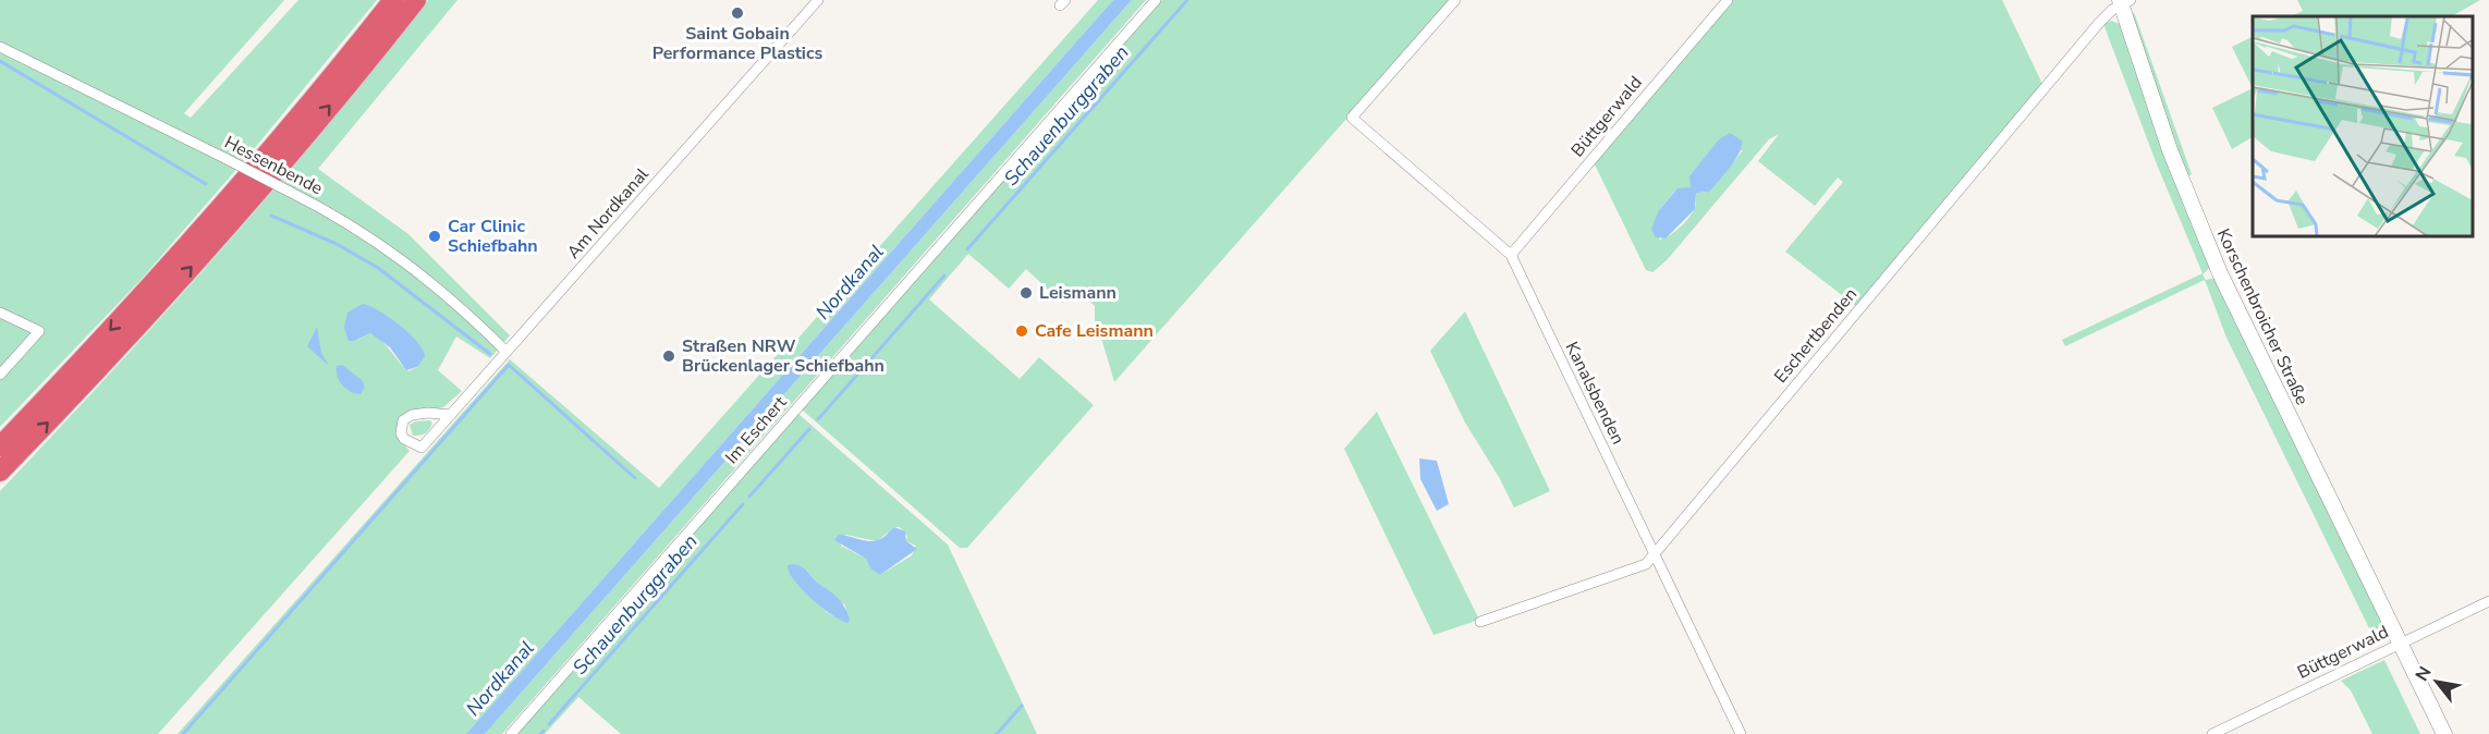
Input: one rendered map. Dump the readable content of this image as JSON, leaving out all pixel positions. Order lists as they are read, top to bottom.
{
  "streets": {
    "main road": ["Korschenbroicher Straße"],
    "street": [
      "Büttgerwald",
      "Hessenbende",
      "Am Nordkanal",
      "Eschertbenden",
      "Kanalsbenden",
      "Im Eschert"
    ]
  },
  "crossings": [
    ["Büttgerwald", "Korschenbroicher Straße"],
    ["Büttgerwald", "Kanalsbenden"],
    ["Hessenbende", "Am Nordkanal"],
    ["Korschenbroicher Straße", "Eschertbenden"],
    ["Eschertbenden", "Kanalsbenden"]
  ],
  "water": ["Schauenburggraben", "Nordkanal"],
  "places": [
    "Saint Gobain Performance Plastics",
    "Car Clinic Schiefbahn",
    "Leismann",
    "Cafe Leismann",
    "Straßen NRW Brückenlager Schiefbahn"
  ],
  "north": "top left"
}
